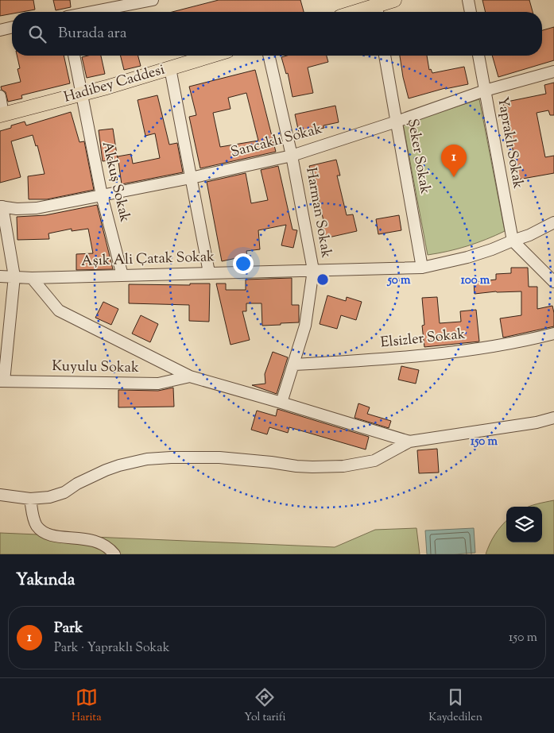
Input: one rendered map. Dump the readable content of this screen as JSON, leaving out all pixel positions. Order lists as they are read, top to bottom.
{
  "streets": {
    "main road": ["Hadibey Caddesi"],
    "street": [
      "Sancaklı Sokak",
      "Yapraklı Sokak",
      "Şeker Sokak",
      "Akkuş Sokak",
      "Harman Sokak",
      "Aşık Ali Çatak Sokak",
      "Elsizler Sokak",
      "Kuyulu Sokak"
    ]
  },
  "crossings": [
    ["Hadibey Caddesi", "Akkuş Sokak"],
    ["Sancaklı Sokak", "Yapraklı Sokak"],
    ["Sancaklı Sokak", "Şeker Sokak"],
    ["Sancaklı Sokak", "Akkuş Sokak"],
    ["Sancaklı Sokak", "Harman Sokak"],
    ["Yapraklı Sokak", "Aşık Ali Çatak Sokak"],
    ["Şeker Sokak", "Aşık Ali Çatak Sokak"],
    ["Akkuş Sokak", "Aşık Ali Çatak Sokak"],
    ["Harman Sokak", "Aşık Ali Çatak Sokak"],
    ["Harman Sokak", "Elsizler Sokak"]
  ],
  "page": {
    "search": "Burada ara",
    "pins": "1",
    "heading": "Yakında",
    "list": [
      {
        "mark": "1",
        "name": "Park",
        "note": "Park · Yapraklı Sokak",
        "value": "150 m"
      }
    ],
    "nav": ["Harita", "Yol tarifi", "Kaydedilen"]
  },
  "rings": ["50 m", "100 m", "150 m"]
}
